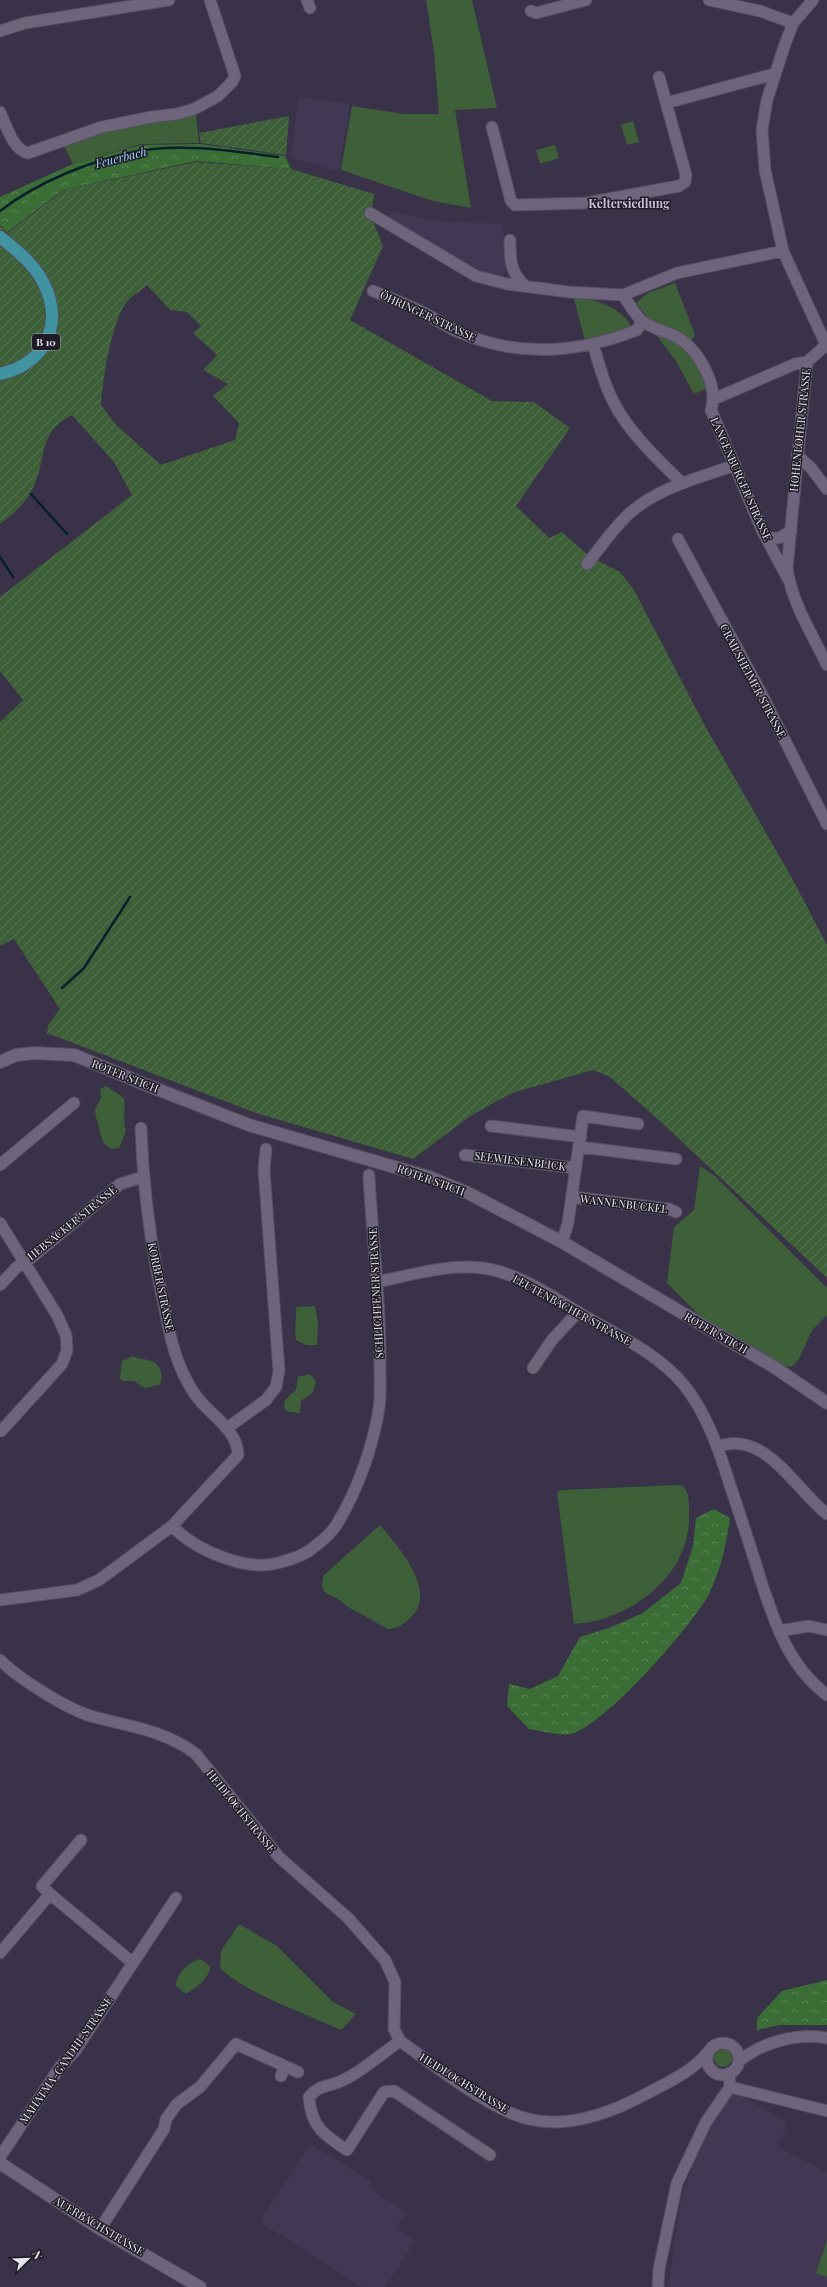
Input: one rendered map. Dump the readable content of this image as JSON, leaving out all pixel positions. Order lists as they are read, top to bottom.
{
  "streets": {
    "highway": ["B 10"],
    "street": [
      "ÖHRINGER STRASSE",
      "HOHENLOHER STRASSE",
      "LANGENBURGER STRASSE",
      "CRAILSHEIMER STRASSE",
      "ROTER STICH",
      "SEEWIESENBLICK",
      "WANNENBUCKEL",
      "HEBSACKER STRASSE",
      "KORBER STRASSE",
      "SCHLICHTENER STRASSE",
      "LEUTENBACHER STRASSE",
      "HEIDLOCHSTRASSE",
      "MAHATMA-GANDHI-STRASSE",
      "AUERBACHSTRASSE"
    ]
  },
  "crossings": [
    ["ÖHRINGER STRASSE", "LANGENBURGER STRASSE"],
    ["HOHENLOHER STRASSE", "LANGENBURGER STRASSE"],
    ["HEBSACKER STRASSE", "KORBER STRASSE"],
    ["KORBER STRASSE", "SCHLICHTENER STRASSE"],
    ["SCHLICHTENER STRASSE", "LEUTENBACHER STRASSE"]
  ],
  "districts": ["Keltersiedlung"],
  "water": ["Feuerbach"],
  "north": "top right"
}
